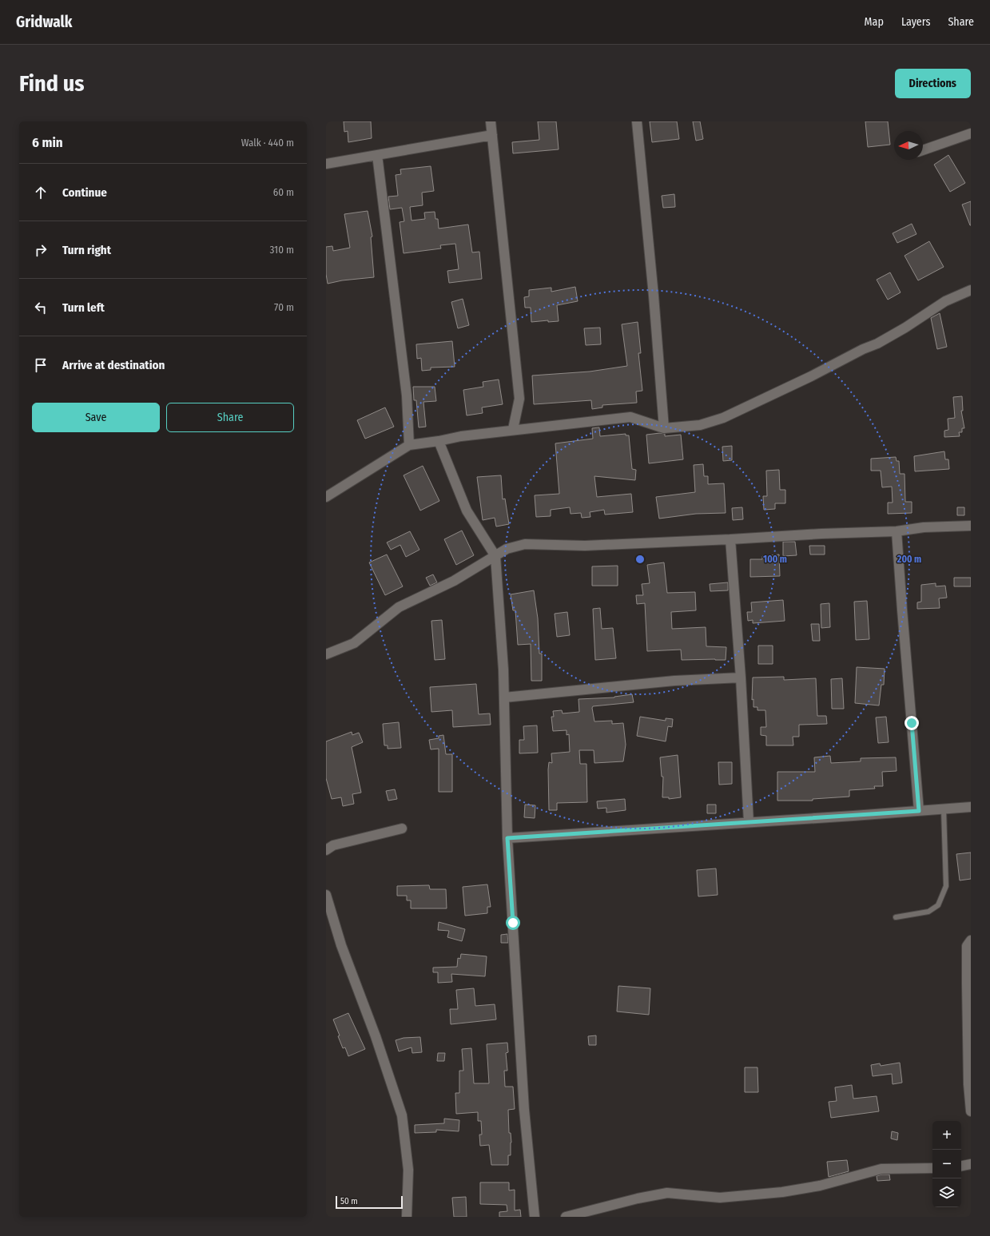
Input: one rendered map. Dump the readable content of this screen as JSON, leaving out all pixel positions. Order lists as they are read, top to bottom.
{
  "scale_bar": "50 m",
  "north": "left",
  "page": {
    "header": "Gridwalk",
    "nav": ["Map", "Layers", "Share"],
    "buttons": [
      "Directions",
      ["Save", "Share"]
    ],
    "title": "Find us",
    "heading": ["6 min", "Walk · 440 m"],
    "list": [
      ["Continue", "60 m"],
      ["Turn right", "310 m"],
      ["Turn left", "70 m"],
      "Arrive at destination"
    ],
    "map_buttons": ["+", "−"],
    "scale": "50 m"
  },
  "rings": ["100 m", "200 m"]
}
